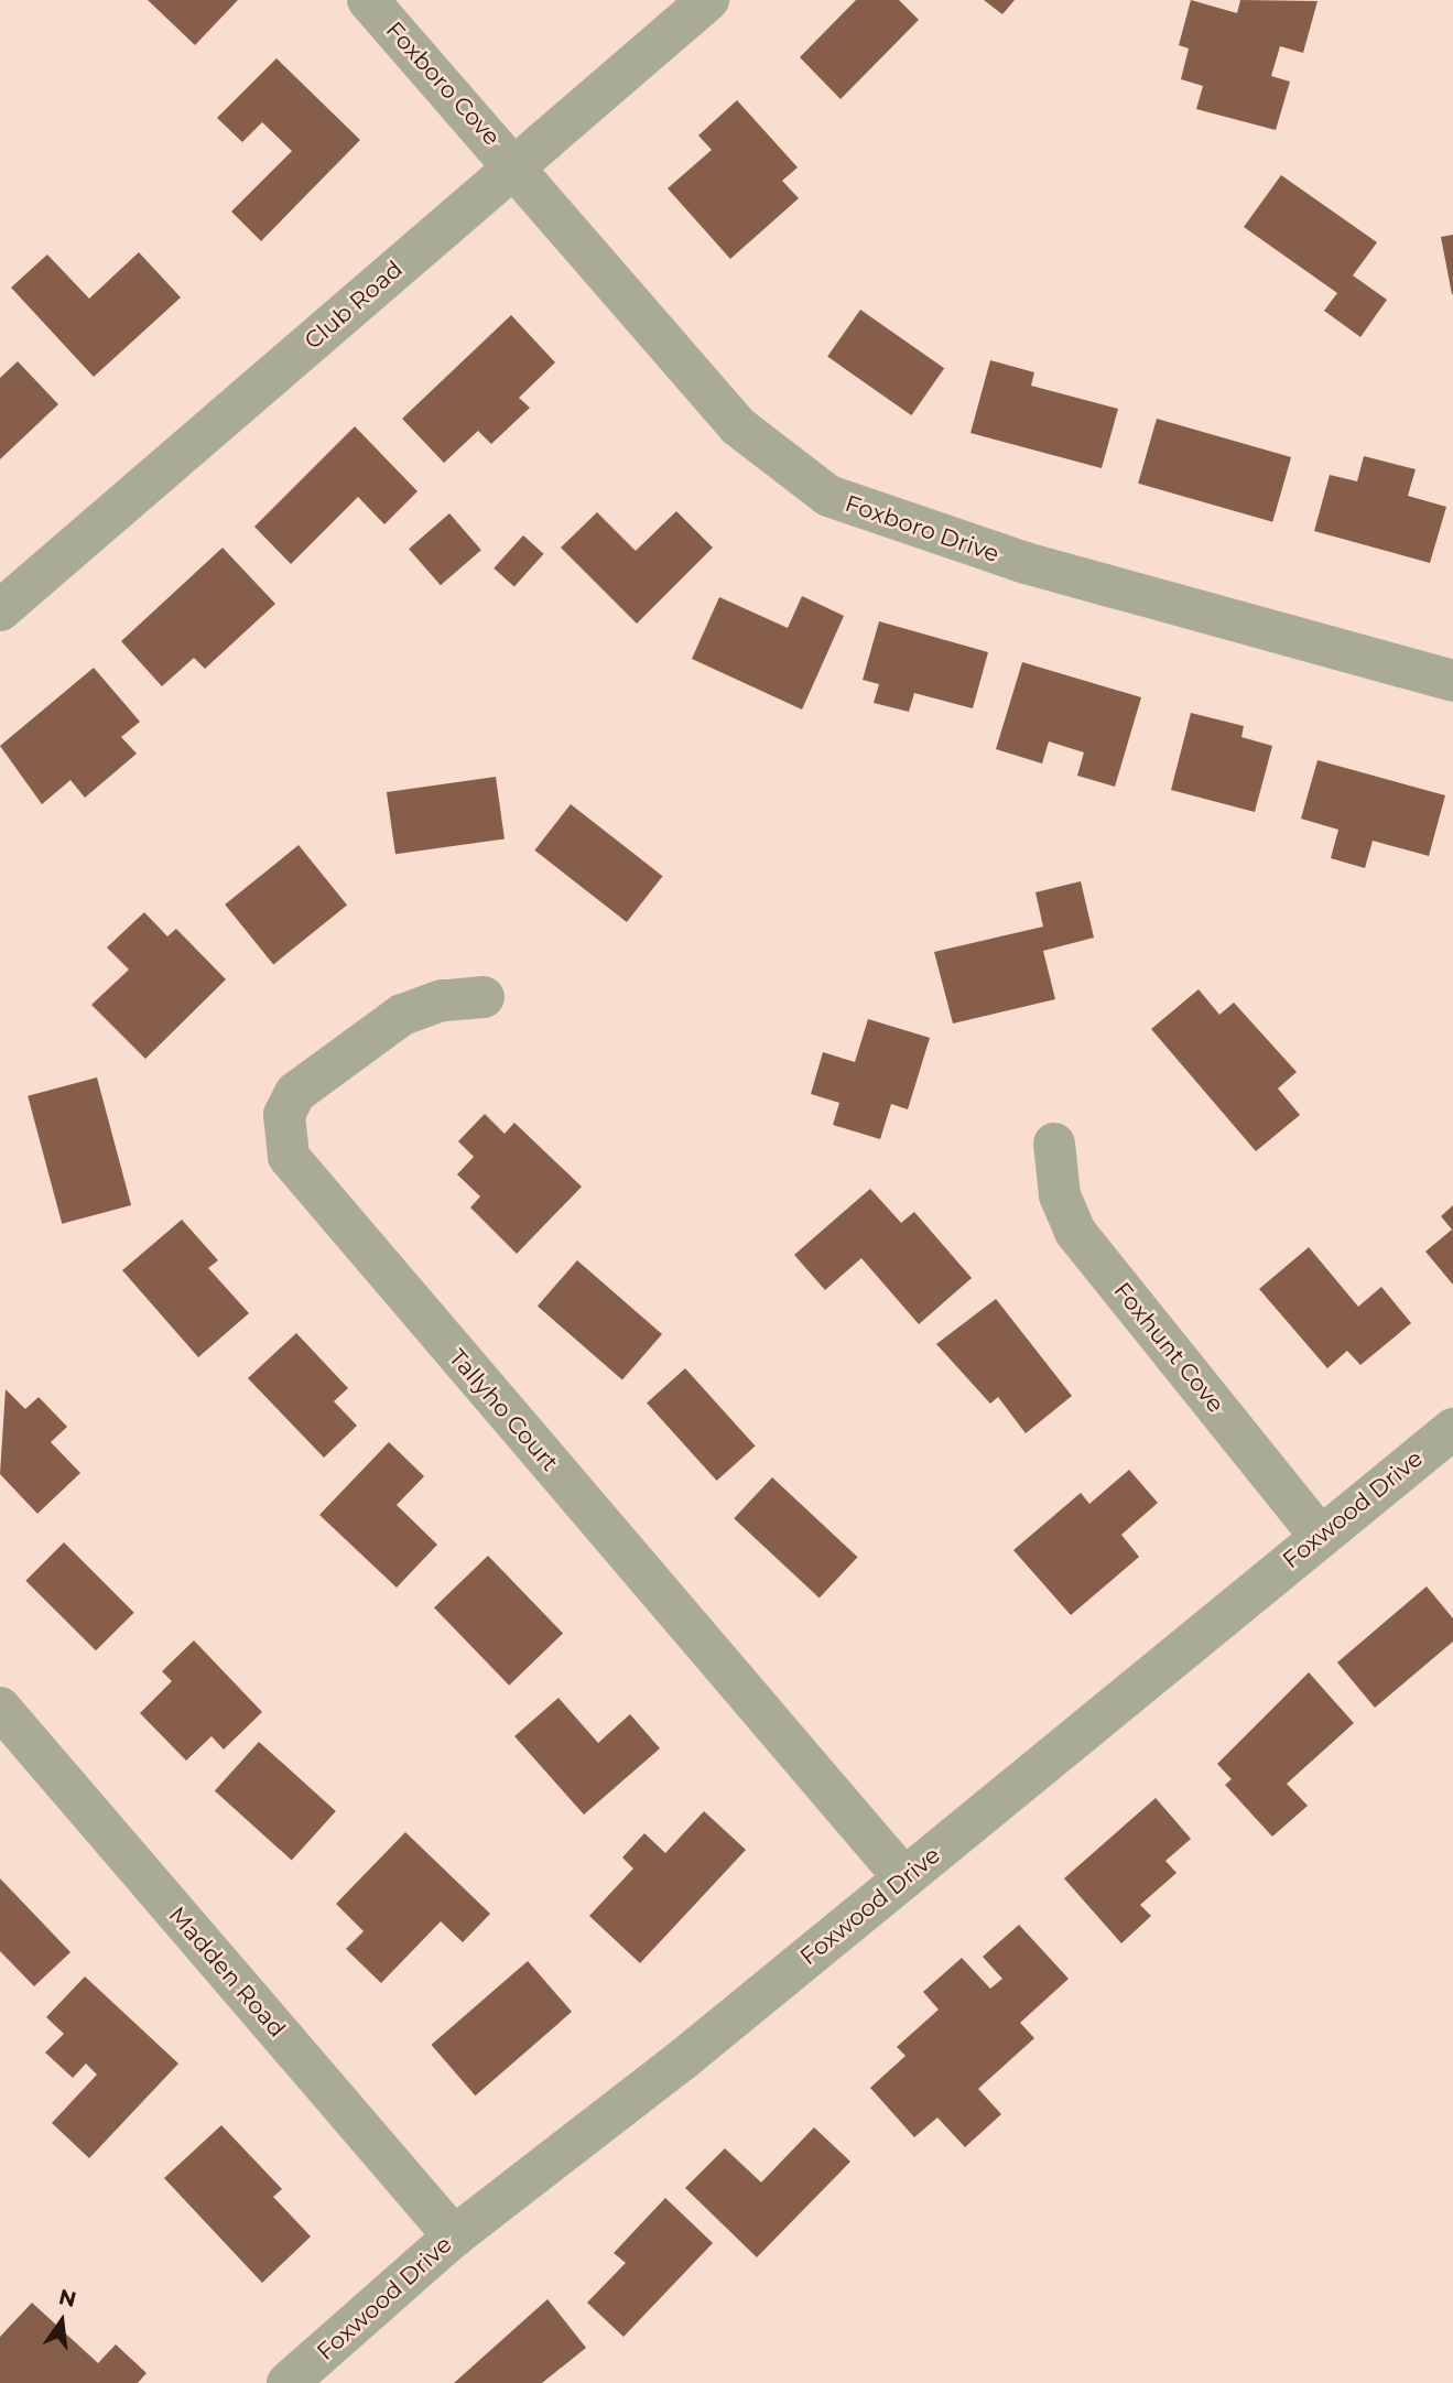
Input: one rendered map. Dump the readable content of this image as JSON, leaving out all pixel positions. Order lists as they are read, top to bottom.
{
  "streets": {
    "street": [
      "Foxboro Cove",
      "Club Road",
      "Foxboro Drive",
      "Foxhunt Cove",
      "Tallyho Court",
      "Foxwood Drive",
      "Madden Road"
    ]
  },
  "crossings": [
    ["Foxboro Cove", "Club Road"],
    ["Foxboro Cove", "Foxboro Drive"],
    ["Club Road", "Foxboro Drive"],
    ["Foxhunt Cove", "Foxwood Drive"],
    ["Tallyho Court", "Foxwood Drive"],
    ["Foxwood Drive", "Madden Road"]
  ],
  "north": "top"
}
